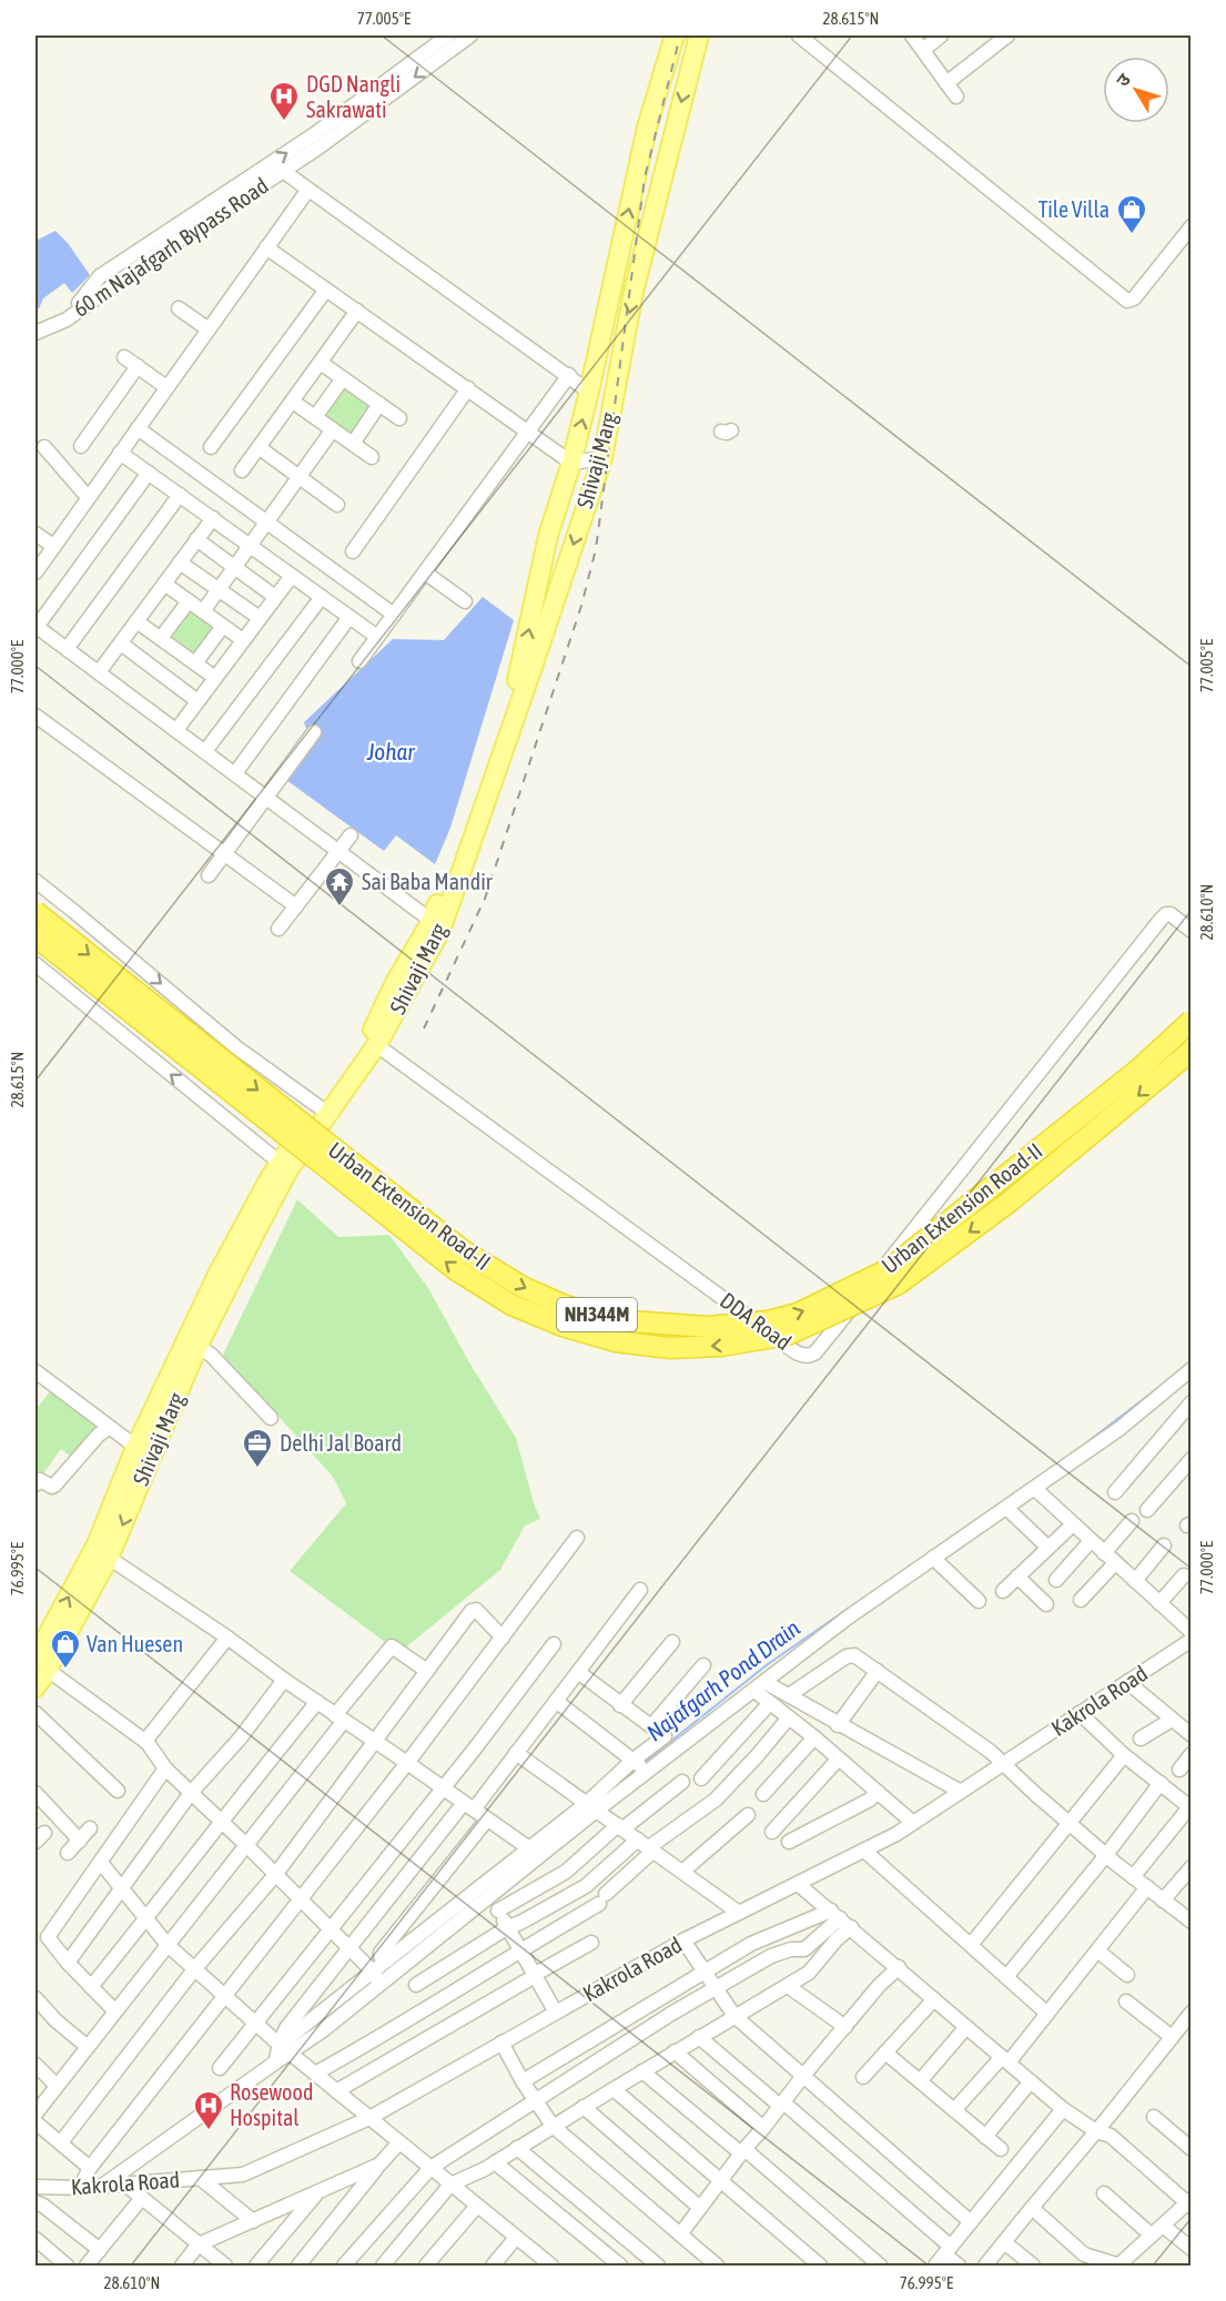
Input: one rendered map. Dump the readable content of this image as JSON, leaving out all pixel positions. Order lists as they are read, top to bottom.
{
  "streets": {
    "highway": ["Urban Extension Road-II", "NH344M"],
    "main road": ["Shivaji Marg"],
    "street": ["60 m Najafgarh Bypass Road", "DDA Road", "Kakrola Road"]
  },
  "crossings": [
    ["Shivaji Marg", "DDA Road"]
  ],
  "water": ["Johar", "Najafgarh Pond Drain"],
  "places": {
    "hospital": ["DGD Nangli Sakrawati", "Rosewood Hospital"],
    "shop": ["Tile Villa", "Van Huesen"],
    "temple": ["Sai Baba Mandir"],
    "office": ["Delhi Jal Board"]
  },
  "north": "top left",
  "coordinates": [
    "77.005°E",
    "28.615°N",
    "77.000°E",
    "28.610°N",
    "76.995°E"
  ]
}
